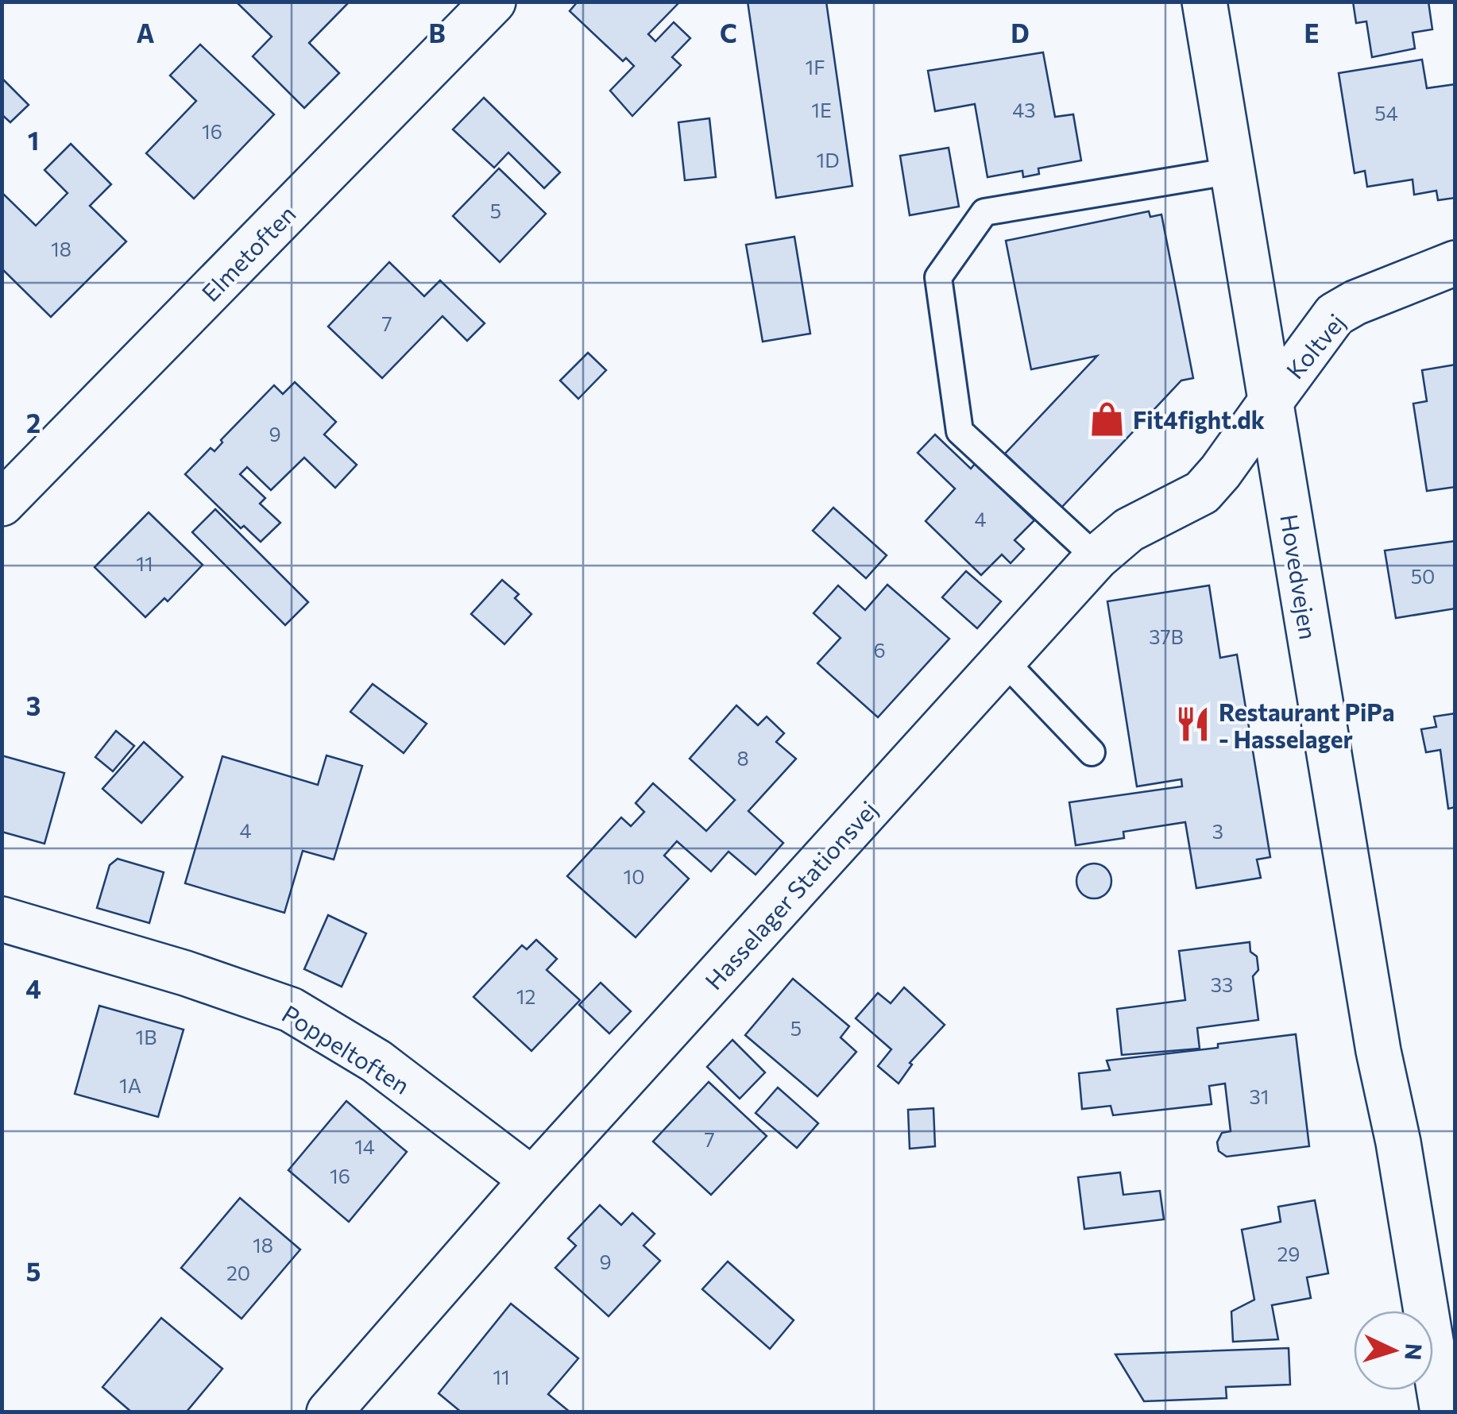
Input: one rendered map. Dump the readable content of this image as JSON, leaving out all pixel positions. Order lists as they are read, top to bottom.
{
  "streets": {
    "street": [
      "Elmetoften",
      "Koltvej",
      "Hovedvejen",
      "Hasselager Stationsvej",
      "Poppeltoften"
    ]
  },
  "crossings": [
    ["Koltvej", "Hovedvejen"],
    ["Koltvej", "Hasselager Stationsvej"],
    ["Hovedvejen", "Hasselager Stationsvej"],
    ["Hasselager Stationsvej", "Poppeltoften"]
  ],
  "places": {
    "shop": ["Fit4fight.dk"],
    "restaurant": ["Restaurant PiPa - Hasselager"]
  },
  "house_numbers": [
    "1F",
    "1E",
    "43",
    "54",
    "16",
    "1D",
    "5",
    "18",
    "7",
    "9",
    "4",
    "11",
    "50",
    "37B",
    "6",
    "8",
    "4",
    "3",
    "10",
    "33",
    "12",
    "5",
    "1B",
    "1A",
    "31",
    "7",
    "14",
    "16",
    "18",
    "29",
    "9",
    "20",
    "11"
  ],
  "north": "right",
  "grid": {
    "columns": [
      "A",
      "B",
      "C",
      "D",
      "E"
    ],
    "rows": [
      "1",
      "2",
      "3",
      "4",
      "5"
    ]
  }
}
